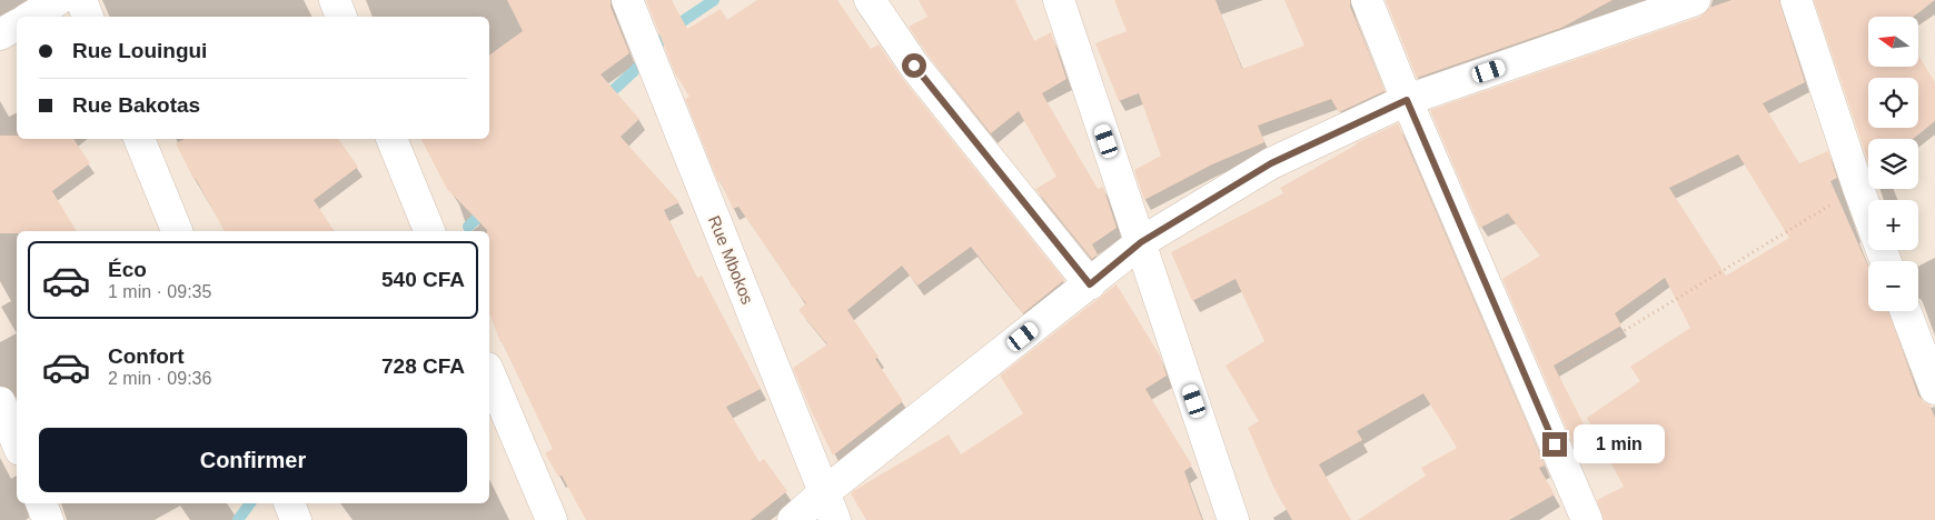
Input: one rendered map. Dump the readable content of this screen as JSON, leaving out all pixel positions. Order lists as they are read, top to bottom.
{
  "streets": {
    "street": ["Rue Mbokos"]
  },
  "north": "left",
  "page": {
    "map_buttons": ["+", "−"],
    "banner": ["Rue Louingui", "Rue Bakotas"],
    "list": [
      {
        "name": "Éco",
        "note": "1 min · 09:35",
        "value": "540 CFA"
      },
      {
        "name": "Confort",
        "note": "2 min · 09:36",
        "value": "728 CFA"
      }
    ],
    "buttons": "Confirmer",
    "bubble": "1 min"
  }
}
